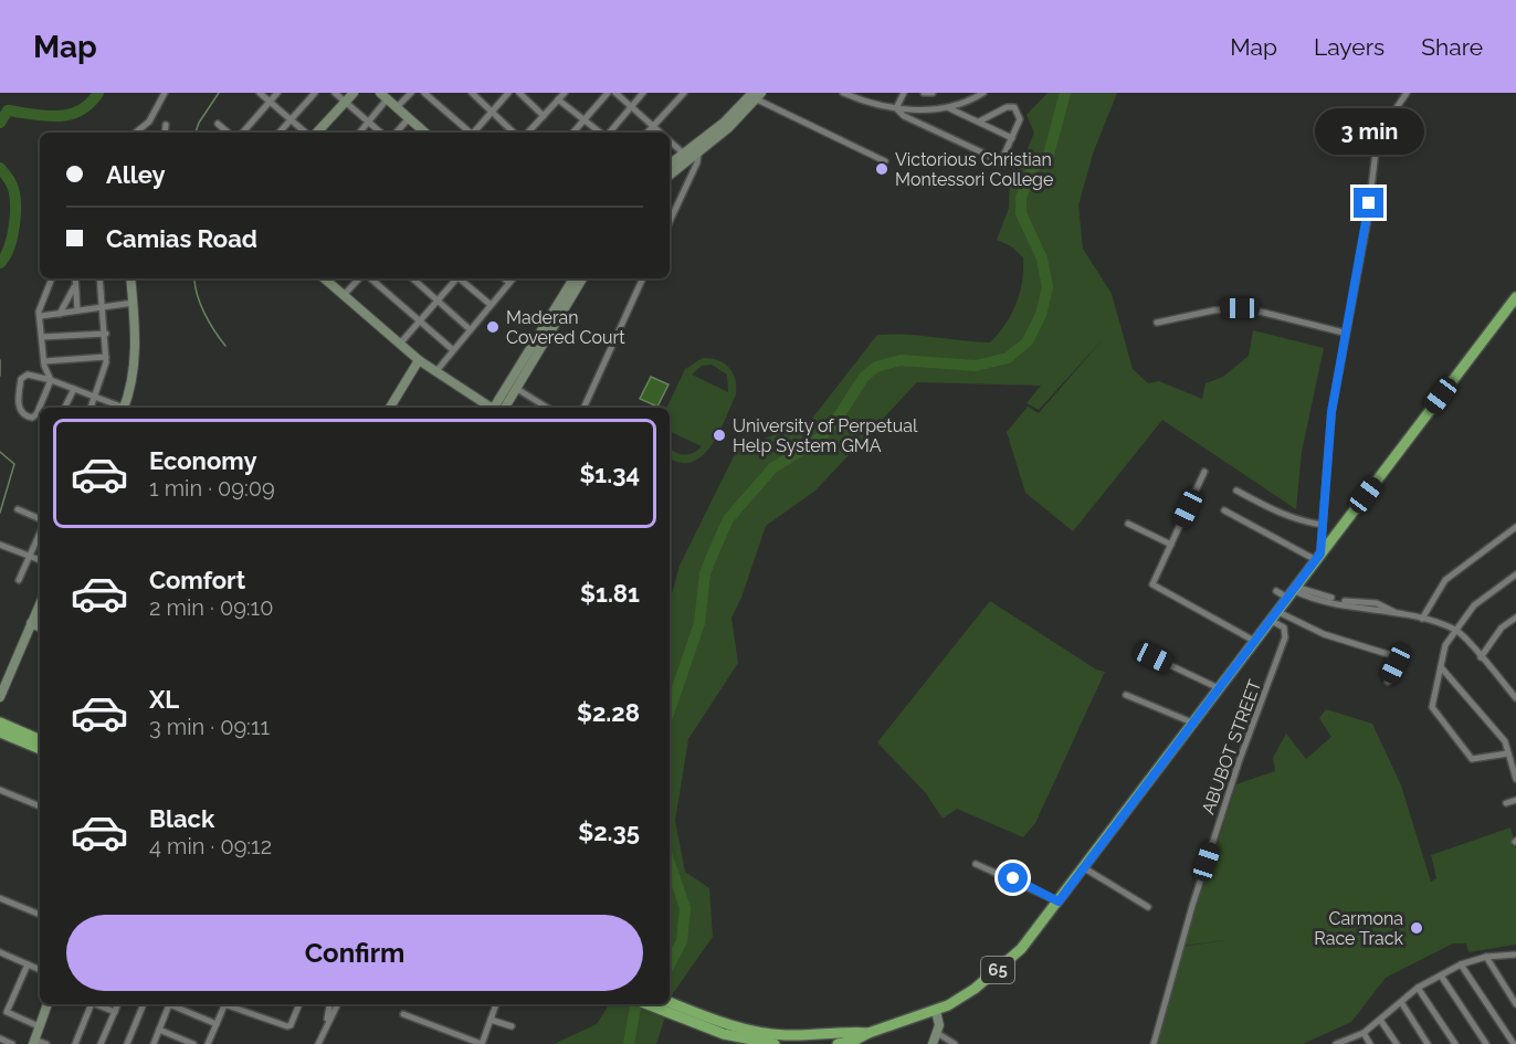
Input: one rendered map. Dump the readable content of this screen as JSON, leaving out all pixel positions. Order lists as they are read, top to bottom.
{
  "streets": {
    "highway": ["65"],
    "street": ["ABUBOT STREET"]
  },
  "crossings": [
    ["ABUBOT STREET", "65"]
  ],
  "places": [
    "Victorious Christian Montessori College",
    "Maderan Covered Court",
    "University of Perpetual Help System GMA",
    "Carmona Race Track"
  ],
  "page": {
    "header": "Map",
    "nav": ["Map", "Layers", "Share"],
    "bubble": "3 min",
    "banner": ["Alley", "Camias Road"],
    "list": [
      {
        "name": "Economy",
        "note": "1 min · 09:09",
        "value": "$1.34"
      },
      {
        "name": "Comfort",
        "note": "2 min · 09:10",
        "value": "$1.81"
      },
      {
        "name": "XL",
        "note": "3 min · 09:11",
        "value": "$2.28"
      },
      {
        "name": "Black",
        "note": "4 min · 09:12",
        "value": "$2.35"
      }
    ],
    "buttons": "Confirm"
  }
}
